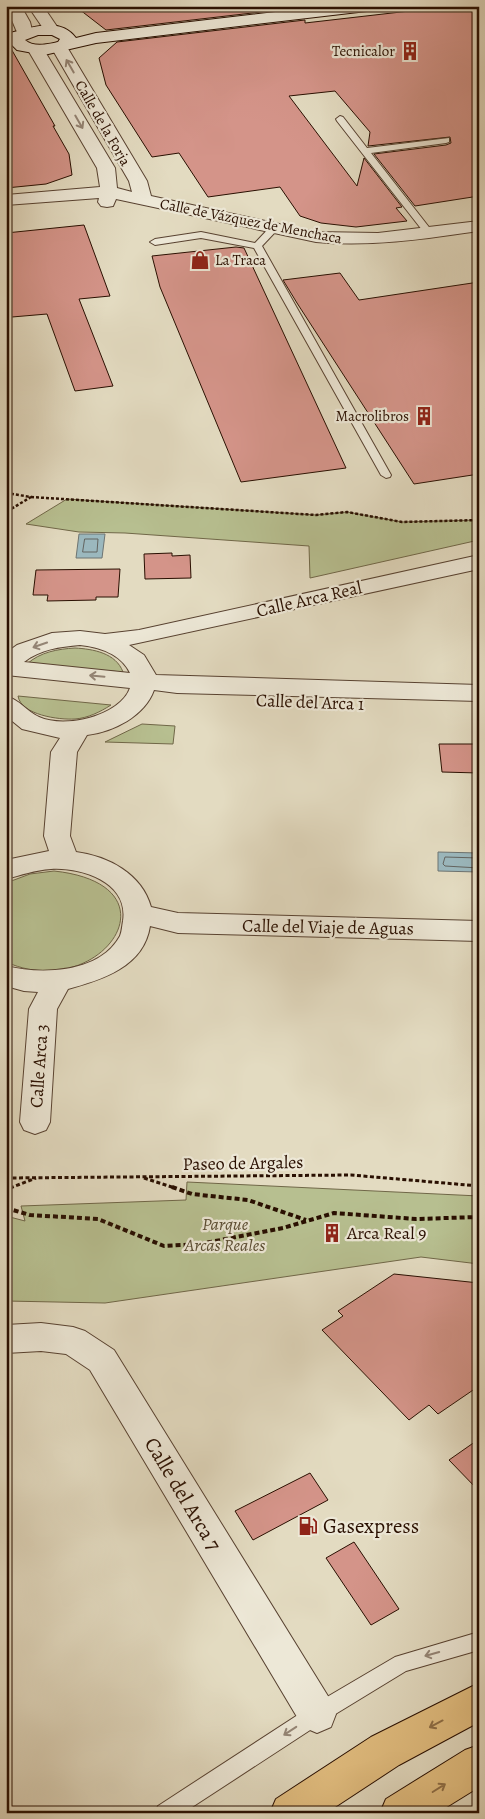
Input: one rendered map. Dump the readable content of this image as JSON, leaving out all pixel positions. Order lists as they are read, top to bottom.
{
  "streets": {
    "street": [
      "Calle de la Forja",
      "Calle de Vázquez de Menchaca",
      "Calle Arca Real",
      "Calle del Arca 1",
      "Calle del Viaje de Aguas",
      "Calle Arca 3",
      "Calle del Arca 7"
    ],
    "path": ["Paseo de Argales"]
  },
  "crossings": [
    ["Calle de la Forja", "Calle de Vázquez de Menchaca"],
    ["Calle Arca Real", "Calle del Arca 1"]
  ],
  "parks": ["Parque Arcas Reales"],
  "places": {
    "building": ["Tecnicalor", "Macrolibros", "Arca Real 9"],
    "shop": ["La Traca"],
    "fuel station": ["Gasexpress"]
  }
}
